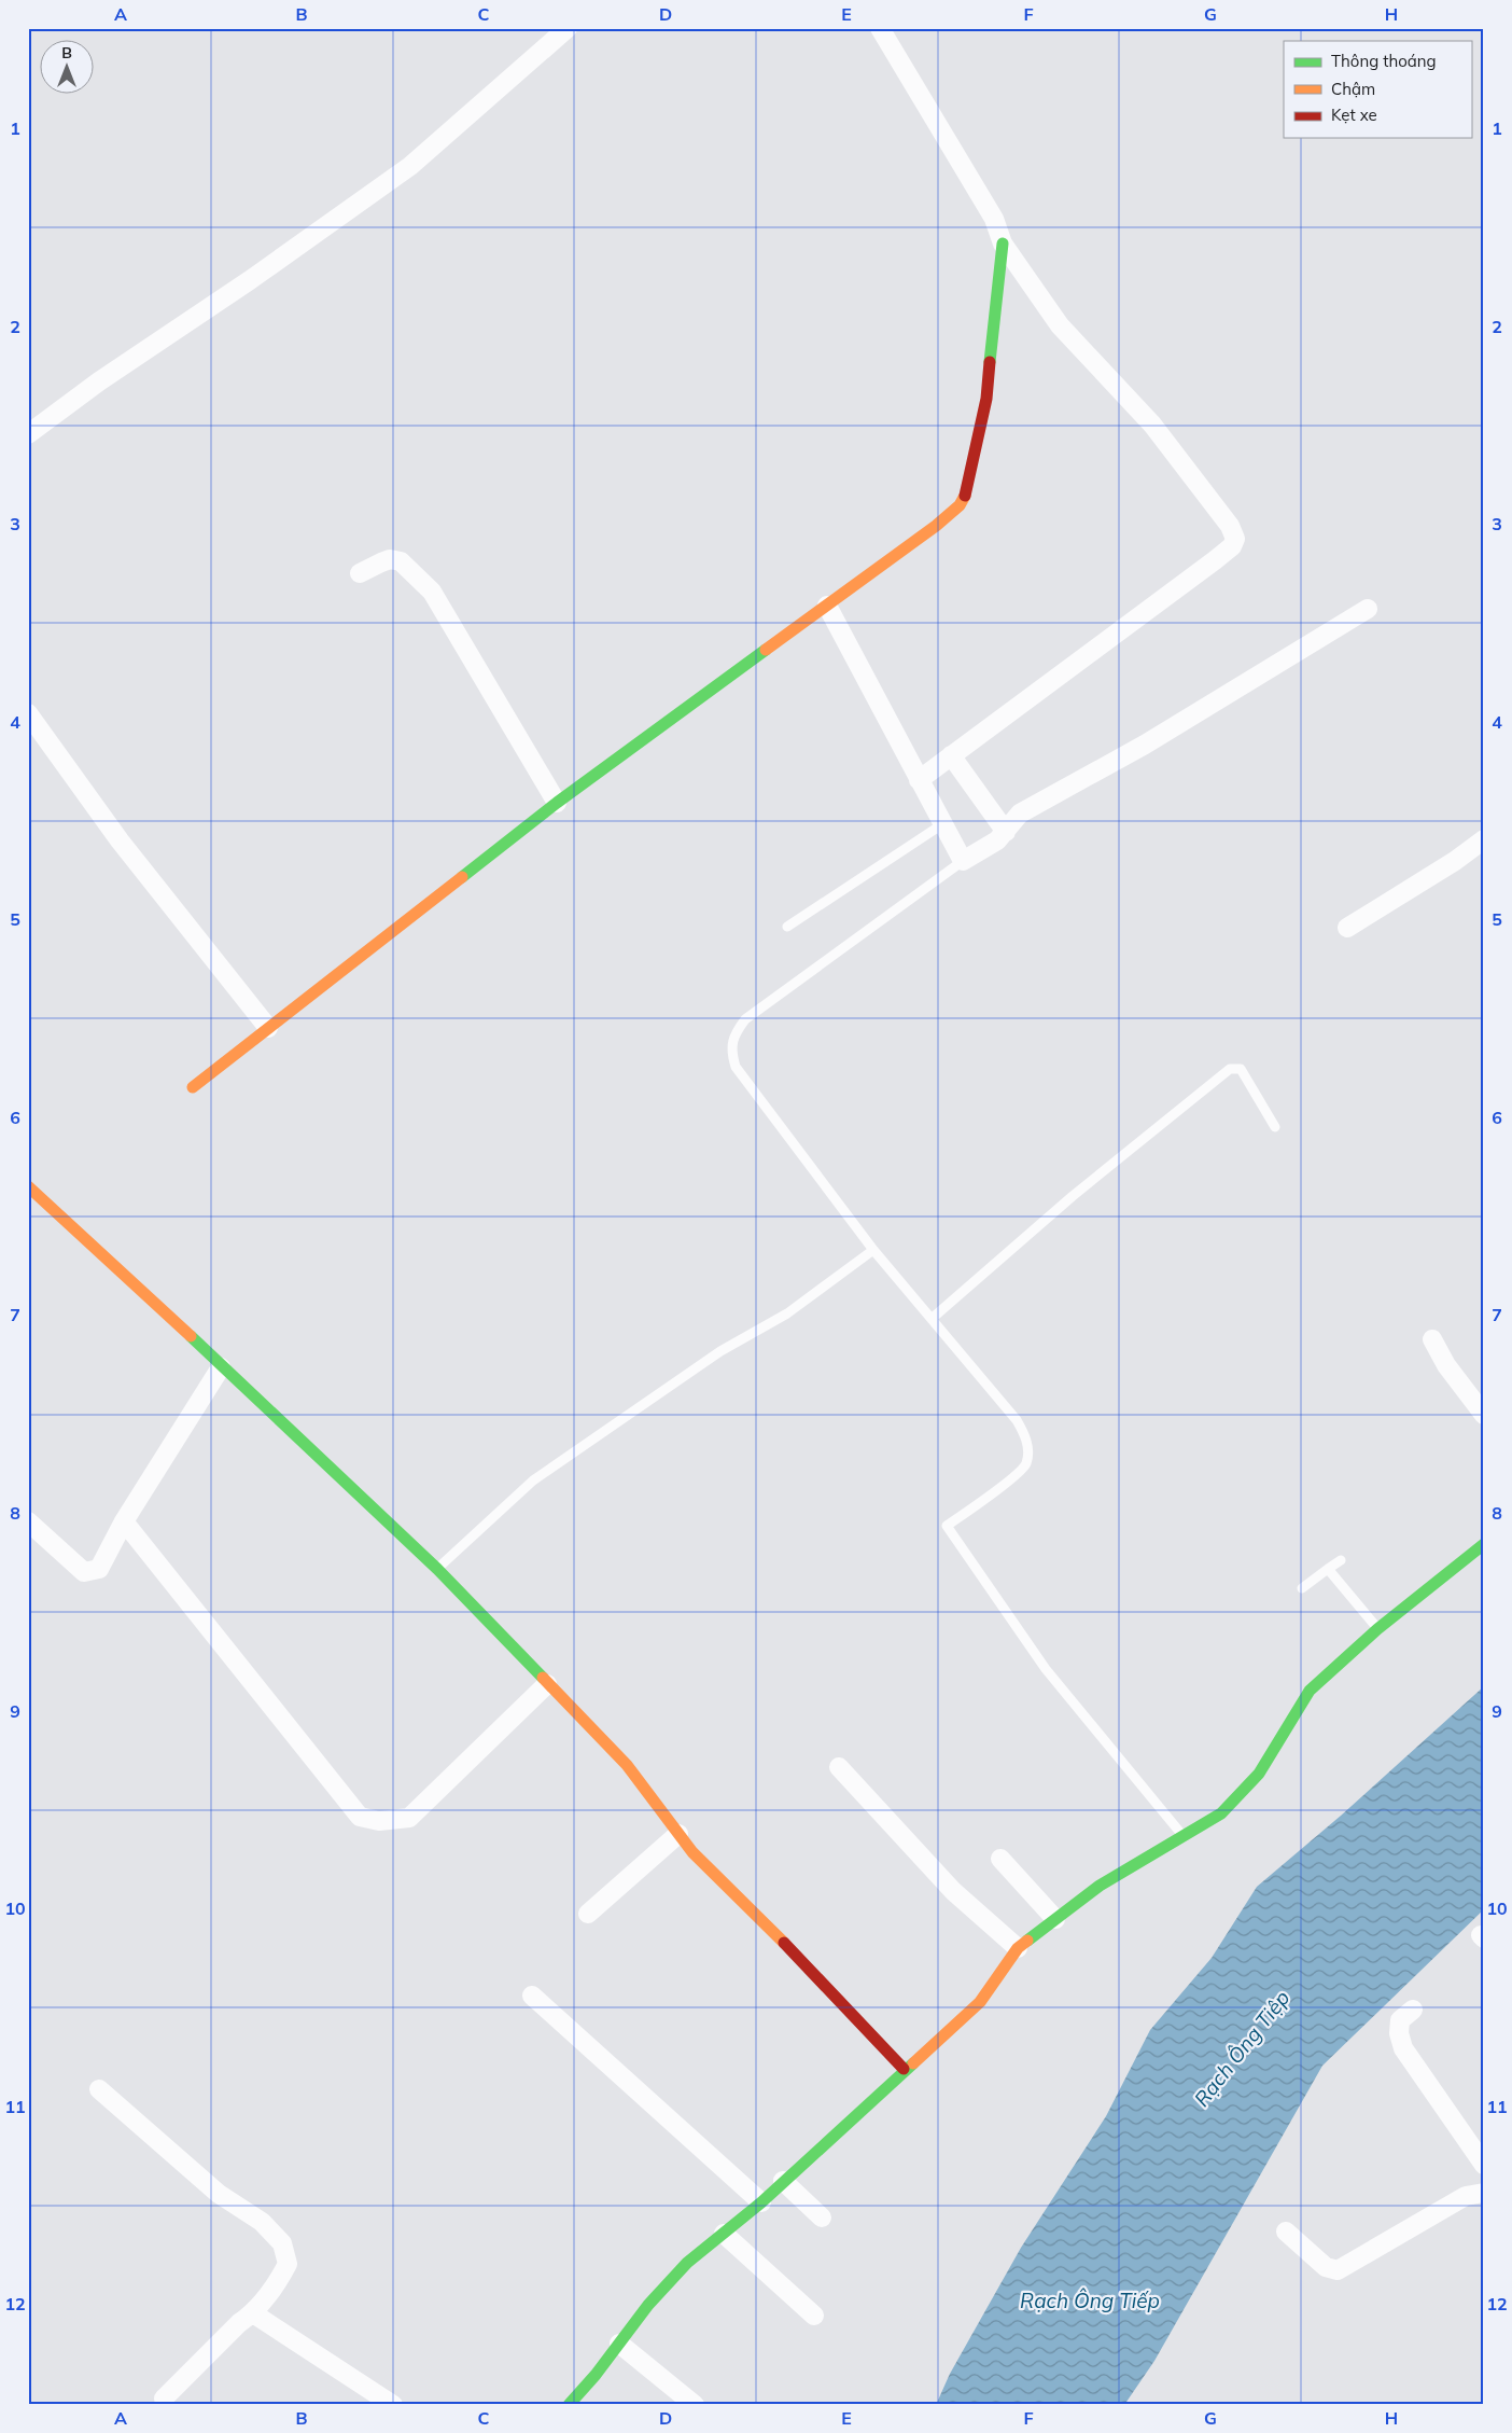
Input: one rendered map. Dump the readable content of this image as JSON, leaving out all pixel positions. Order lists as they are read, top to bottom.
{
  "water": ["Rạch Ông Tiệp", "Rạch Ông Tiếp"],
  "legend": ["Thông thoáng", "Chậm", "Kẹt xe"],
  "north": "top",
  "grid": {
    "columns": [
      "A",
      "B",
      "C",
      "D",
      "E",
      "F",
      "G",
      "H"
    ],
    "rows": [
      "1",
      "2",
      "3",
      "4",
      "5",
      "6",
      "7",
      "8",
      "9",
      "10",
      "11",
      "12"
    ]
  }
}
